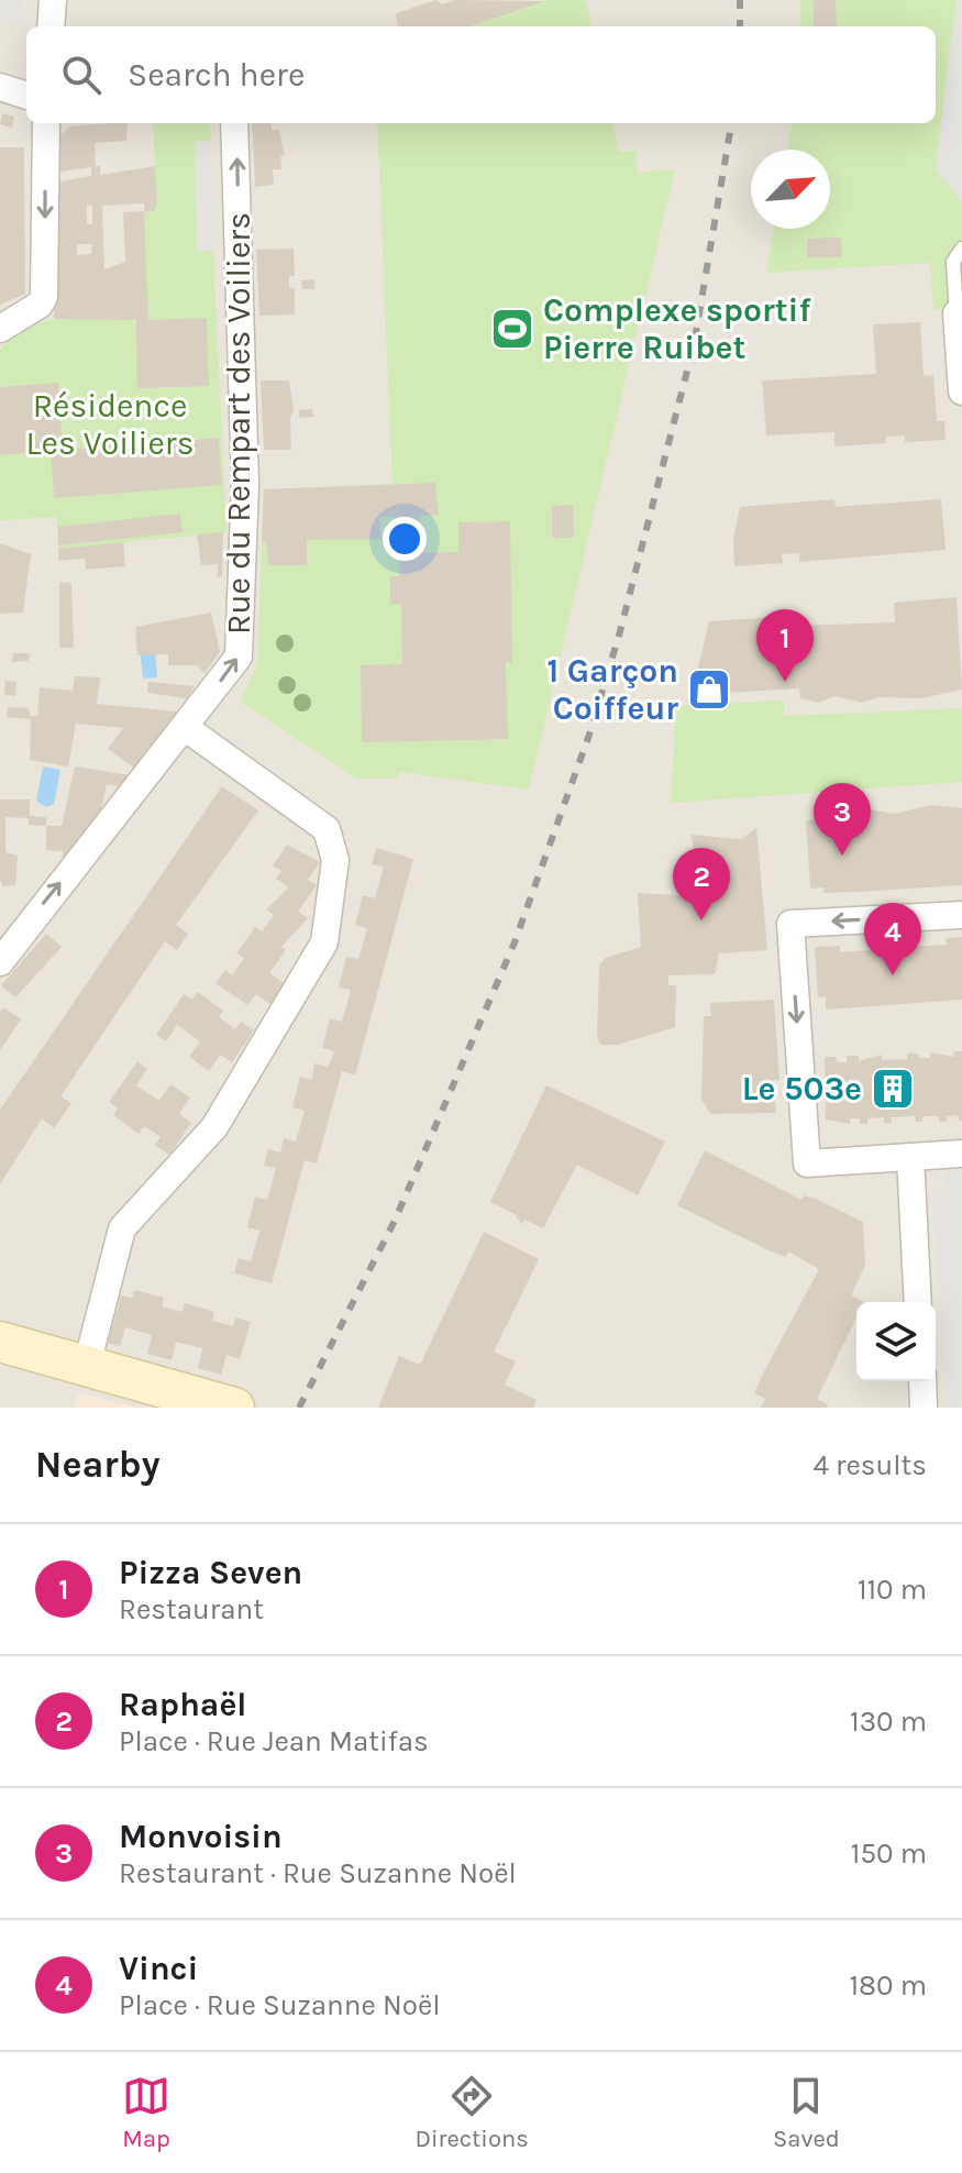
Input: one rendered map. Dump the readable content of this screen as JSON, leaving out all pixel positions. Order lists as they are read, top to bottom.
{
  "streets": {
    "street": ["Rue du Rempart des Voiliers"]
  },
  "one_way": ["Rue du Rempart des Voiliers"],
  "parks": ["Résidence Les Voiliers"],
  "places": {
    "sports": ["Complexe sportif Pierre Ruibet"],
    "shop": ["1 Garçon Coiffeur"],
    "building": ["Le 503e"]
  },
  "north": "top right",
  "page": {
    "search": "Search here",
    "pins": [
      "1",
      "3",
      "2",
      "4"
    ],
    "heading": ["Nearby", "4 results"],
    "list": [
      {
        "mark": "1",
        "name": "Pizza Seven",
        "note": "Restaurant",
        "value": "110 m"
      },
      {
        "mark": "2",
        "name": "Raphaël",
        "note": "Place · Rue Jean Matifas",
        "value": "130 m"
      },
      {
        "mark": "3",
        "name": "Monvoisin",
        "note": "Restaurant · Rue Suzanne Noël",
        "value": "150 m"
      },
      {
        "mark": "4",
        "name": "Vinci",
        "note": "Place · Rue Suzanne Noël",
        "value": "180 m"
      }
    ],
    "nav": ["Map", "Directions", "Saved"]
  }
}
